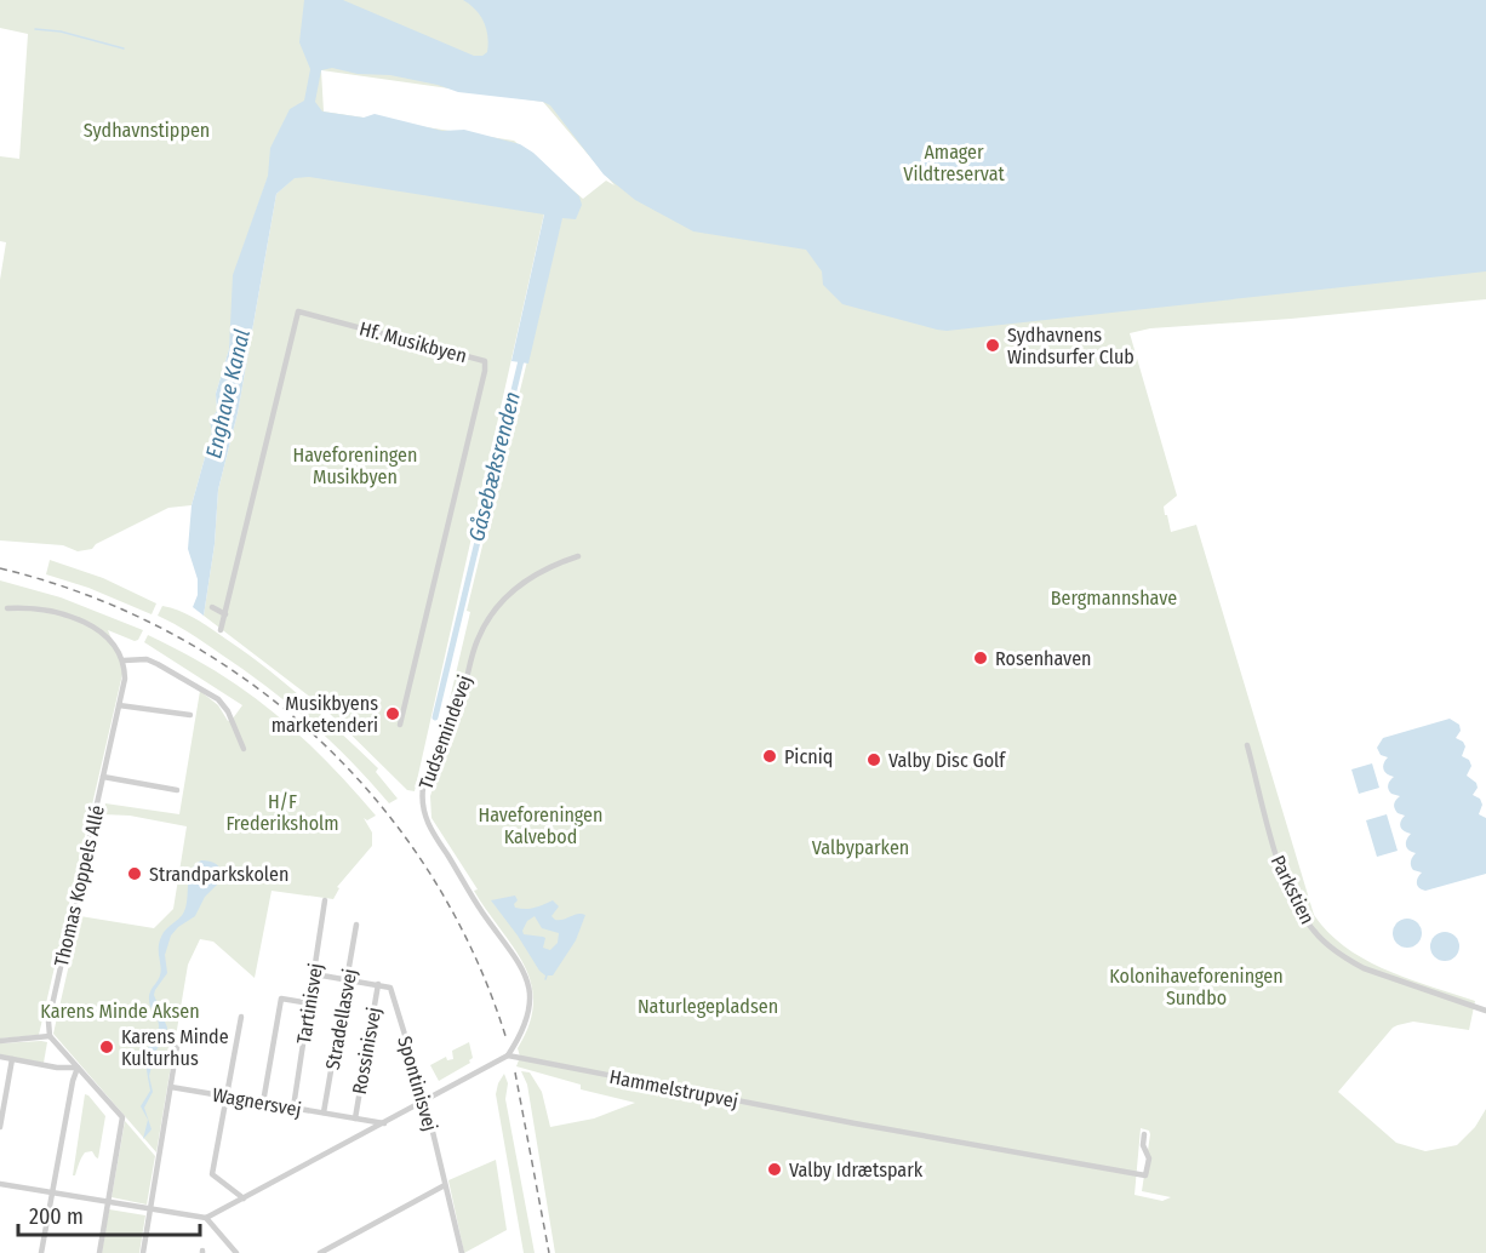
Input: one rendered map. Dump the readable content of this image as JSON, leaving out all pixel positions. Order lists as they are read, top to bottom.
{
  "streets": {
    "street": [
      "Hf. Musikbyen",
      "Tudsemindevej",
      "Thomas Koppels Allé",
      "Parkstien",
      "Tartinisvej",
      "Stradellasvej",
      "Rossinisvej",
      "Spontinisvej",
      "Hammelstrupvej",
      "Wagnersvej"
    ]
  },
  "crossings": [
    ["Tudsemindevej", "Hammelstrupvej"],
    ["Tartinisvej", "Wagnersvej"],
    ["Stradellasvej", "Wagnersvej"],
    ["Rossinisvej", "Spontinisvej"],
    ["Rossinisvej", "Wagnersvej"]
  ],
  "water": ["Enghave Kanal", "Gåsebæksrenden"],
  "parks": [
    "Sydhavnstippen",
    "Amager Vildtreservat",
    "Haveforeningen Musikbyen",
    "Bergmannshave",
    "H/F Frederiksholm",
    "Haveforeningen Kalvebod",
    "Valbyparken",
    "Kolonihaveforeningen Sundbo",
    "Naturlegepladsen",
    "Karens Minde Aksen"
  ],
  "places": [
    "Sydhavnens Windsurfer Club",
    "Rosenhaven",
    "Musikbyens marketenderi",
    "Picniq",
    "Valby Disc Golf",
    "Strandparkskolen",
    "Karens Minde Kulturhus",
    "Valby Idrætspark"
  ],
  "scale_bar": "200 m"
}
